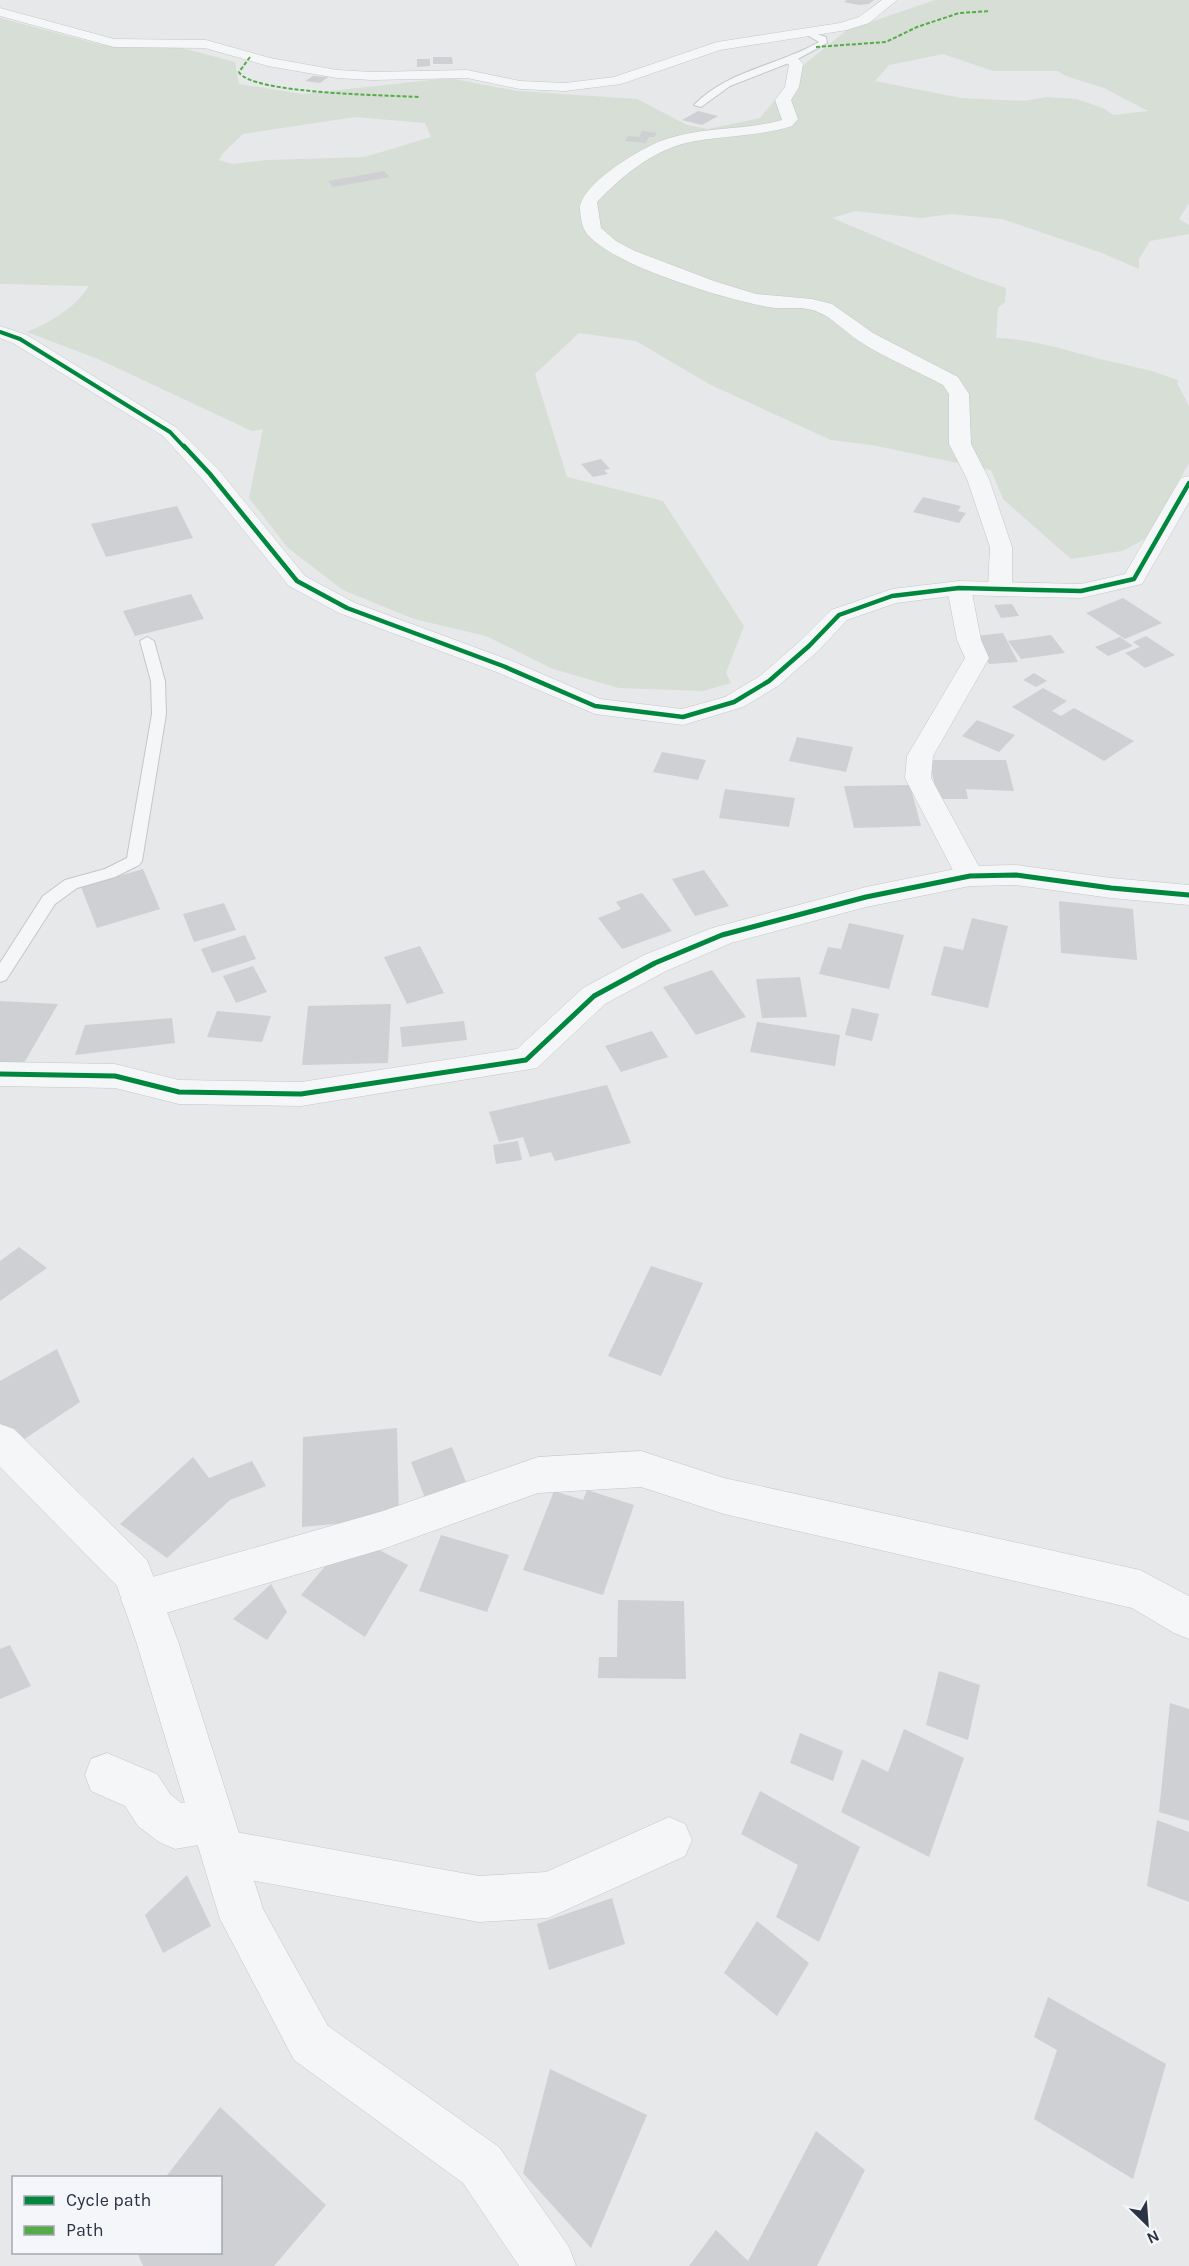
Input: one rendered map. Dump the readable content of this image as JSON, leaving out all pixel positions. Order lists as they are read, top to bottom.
{
  "legend": ["Cycle path", "Path"],
  "north": "bottom right"
}
